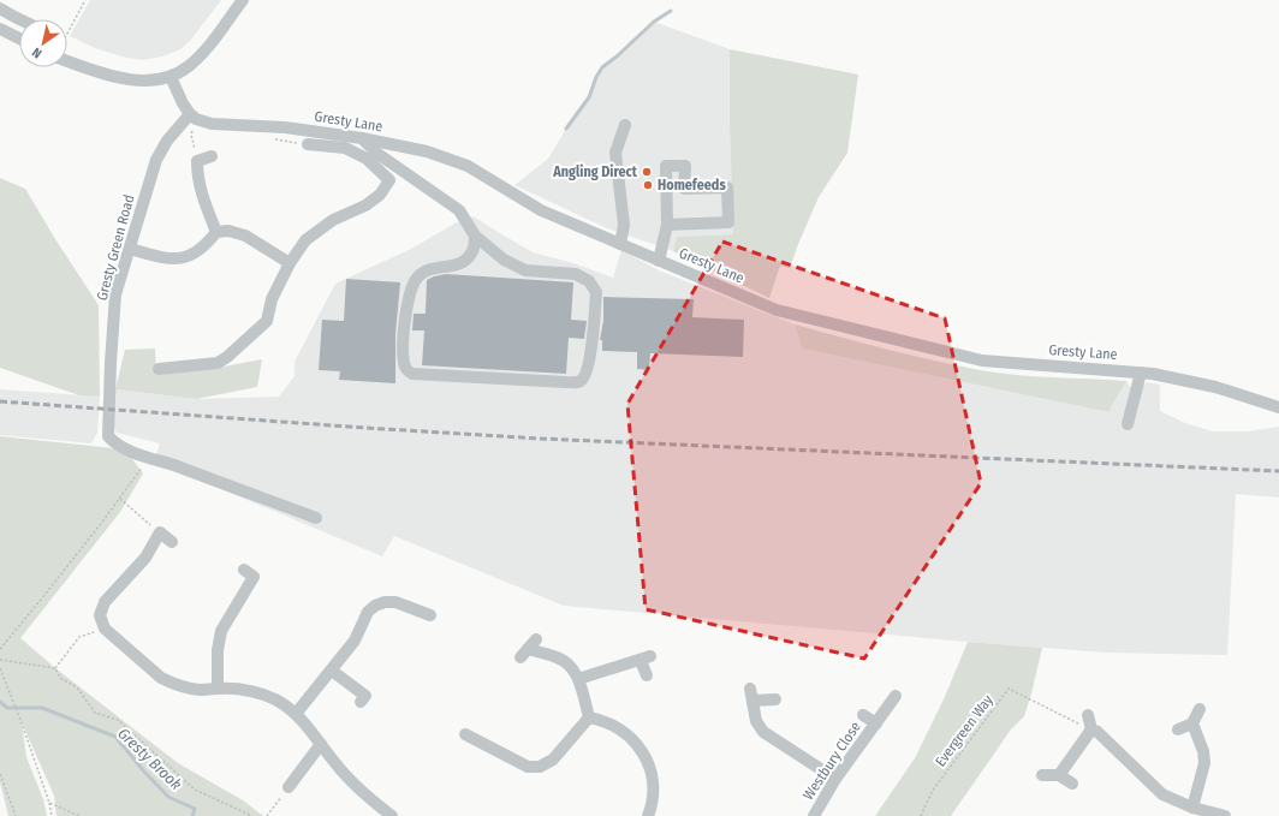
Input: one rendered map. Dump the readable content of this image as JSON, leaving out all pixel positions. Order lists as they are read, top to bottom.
{
  "streets": {
    "street": ["Gresty Lane", "Gresty Green Road", "Westbury Close"],
    "path": ["Evergreen Way"]
  },
  "crossings": [
    ["Gresty Lane", "Gresty Green Road"]
  ],
  "water": ["Gresty Brook"],
  "places": ["Angling Direct", "Homefeeds"],
  "north": "bottom left"
}
